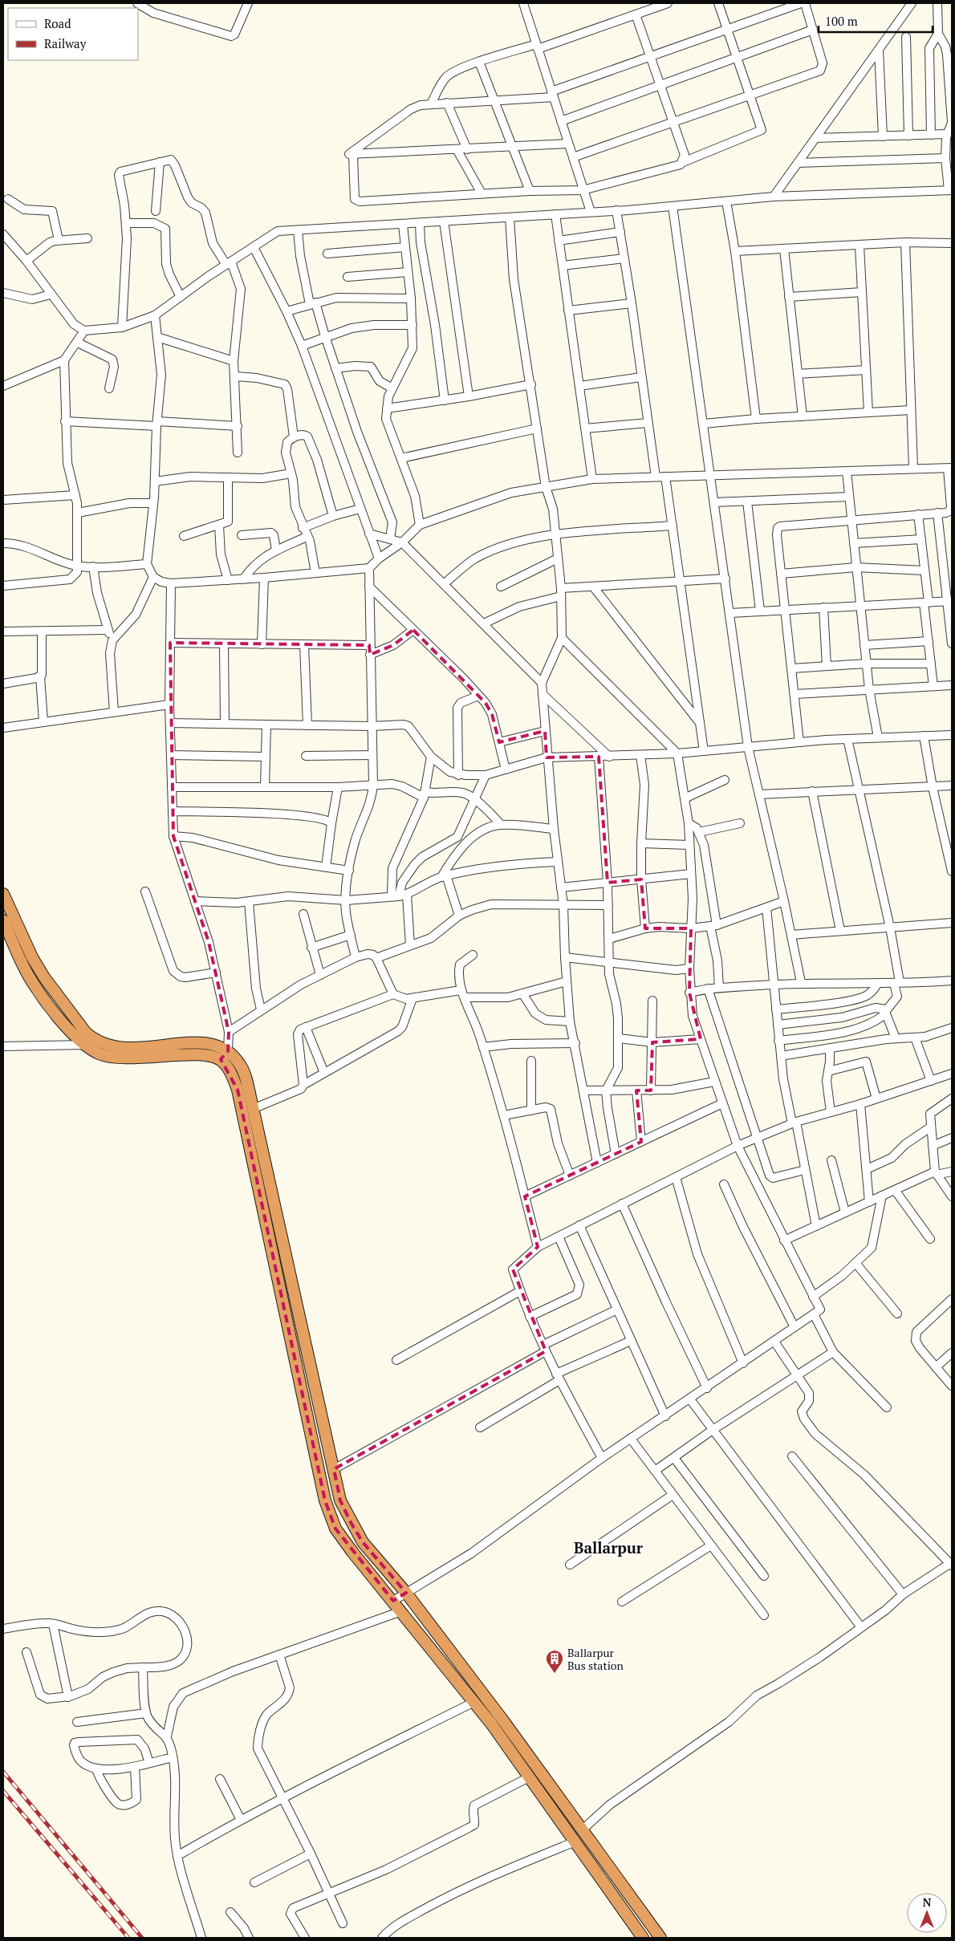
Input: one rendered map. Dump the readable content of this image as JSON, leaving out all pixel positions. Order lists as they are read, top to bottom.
{
  "districts": ["Ballarpur"],
  "places": {
    "building": ["Ballarpur Bus station"]
  },
  "legend": ["Road", "Railway"],
  "scale_bar": "100 m",
  "north": "top"
}
